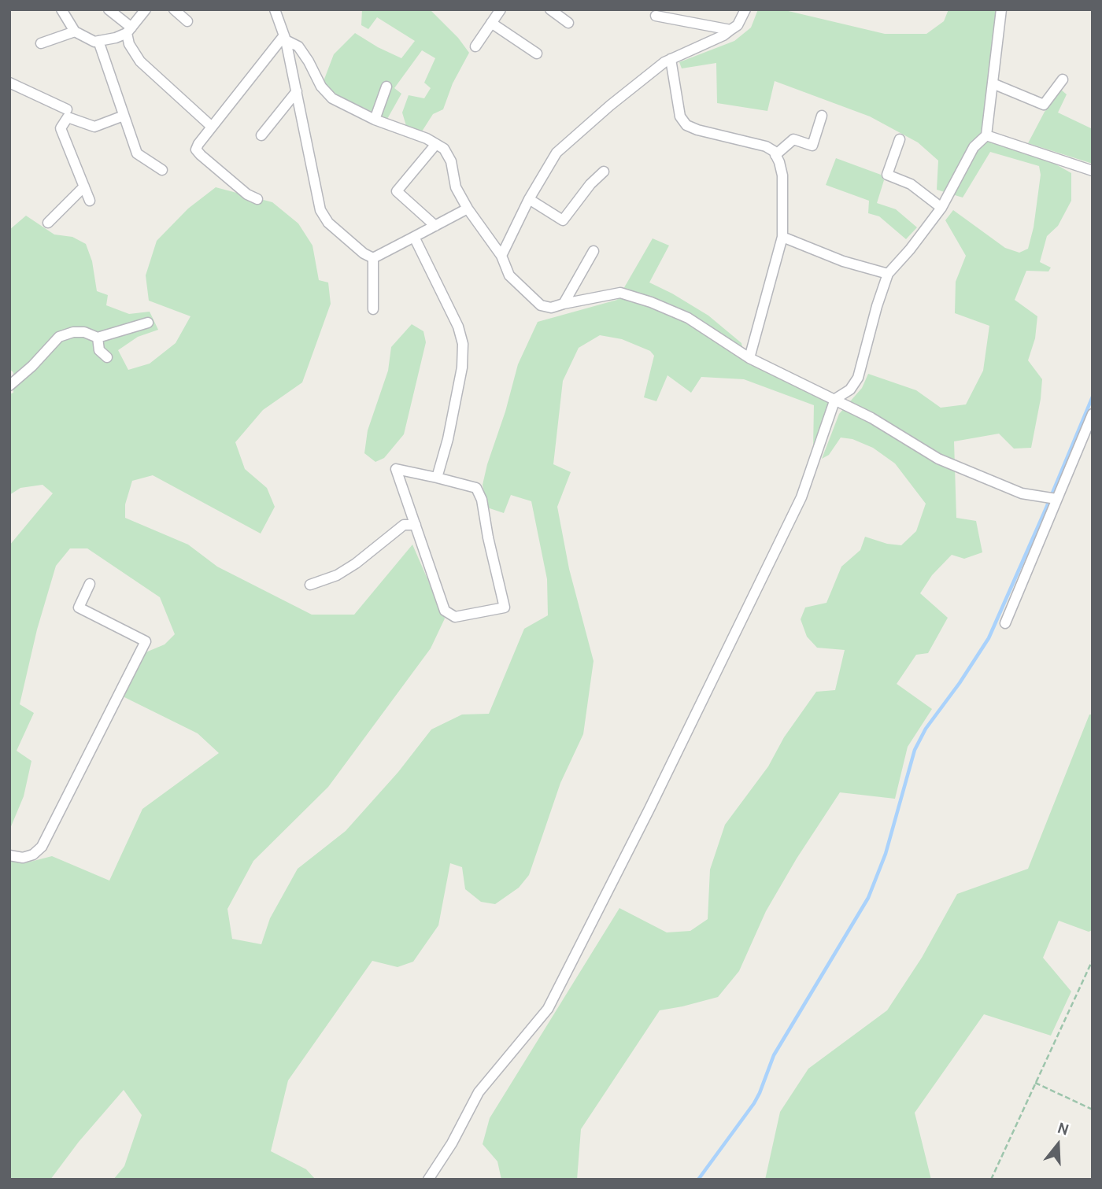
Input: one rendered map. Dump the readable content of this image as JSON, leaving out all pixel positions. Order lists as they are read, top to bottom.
{
  "north": "top"
}
